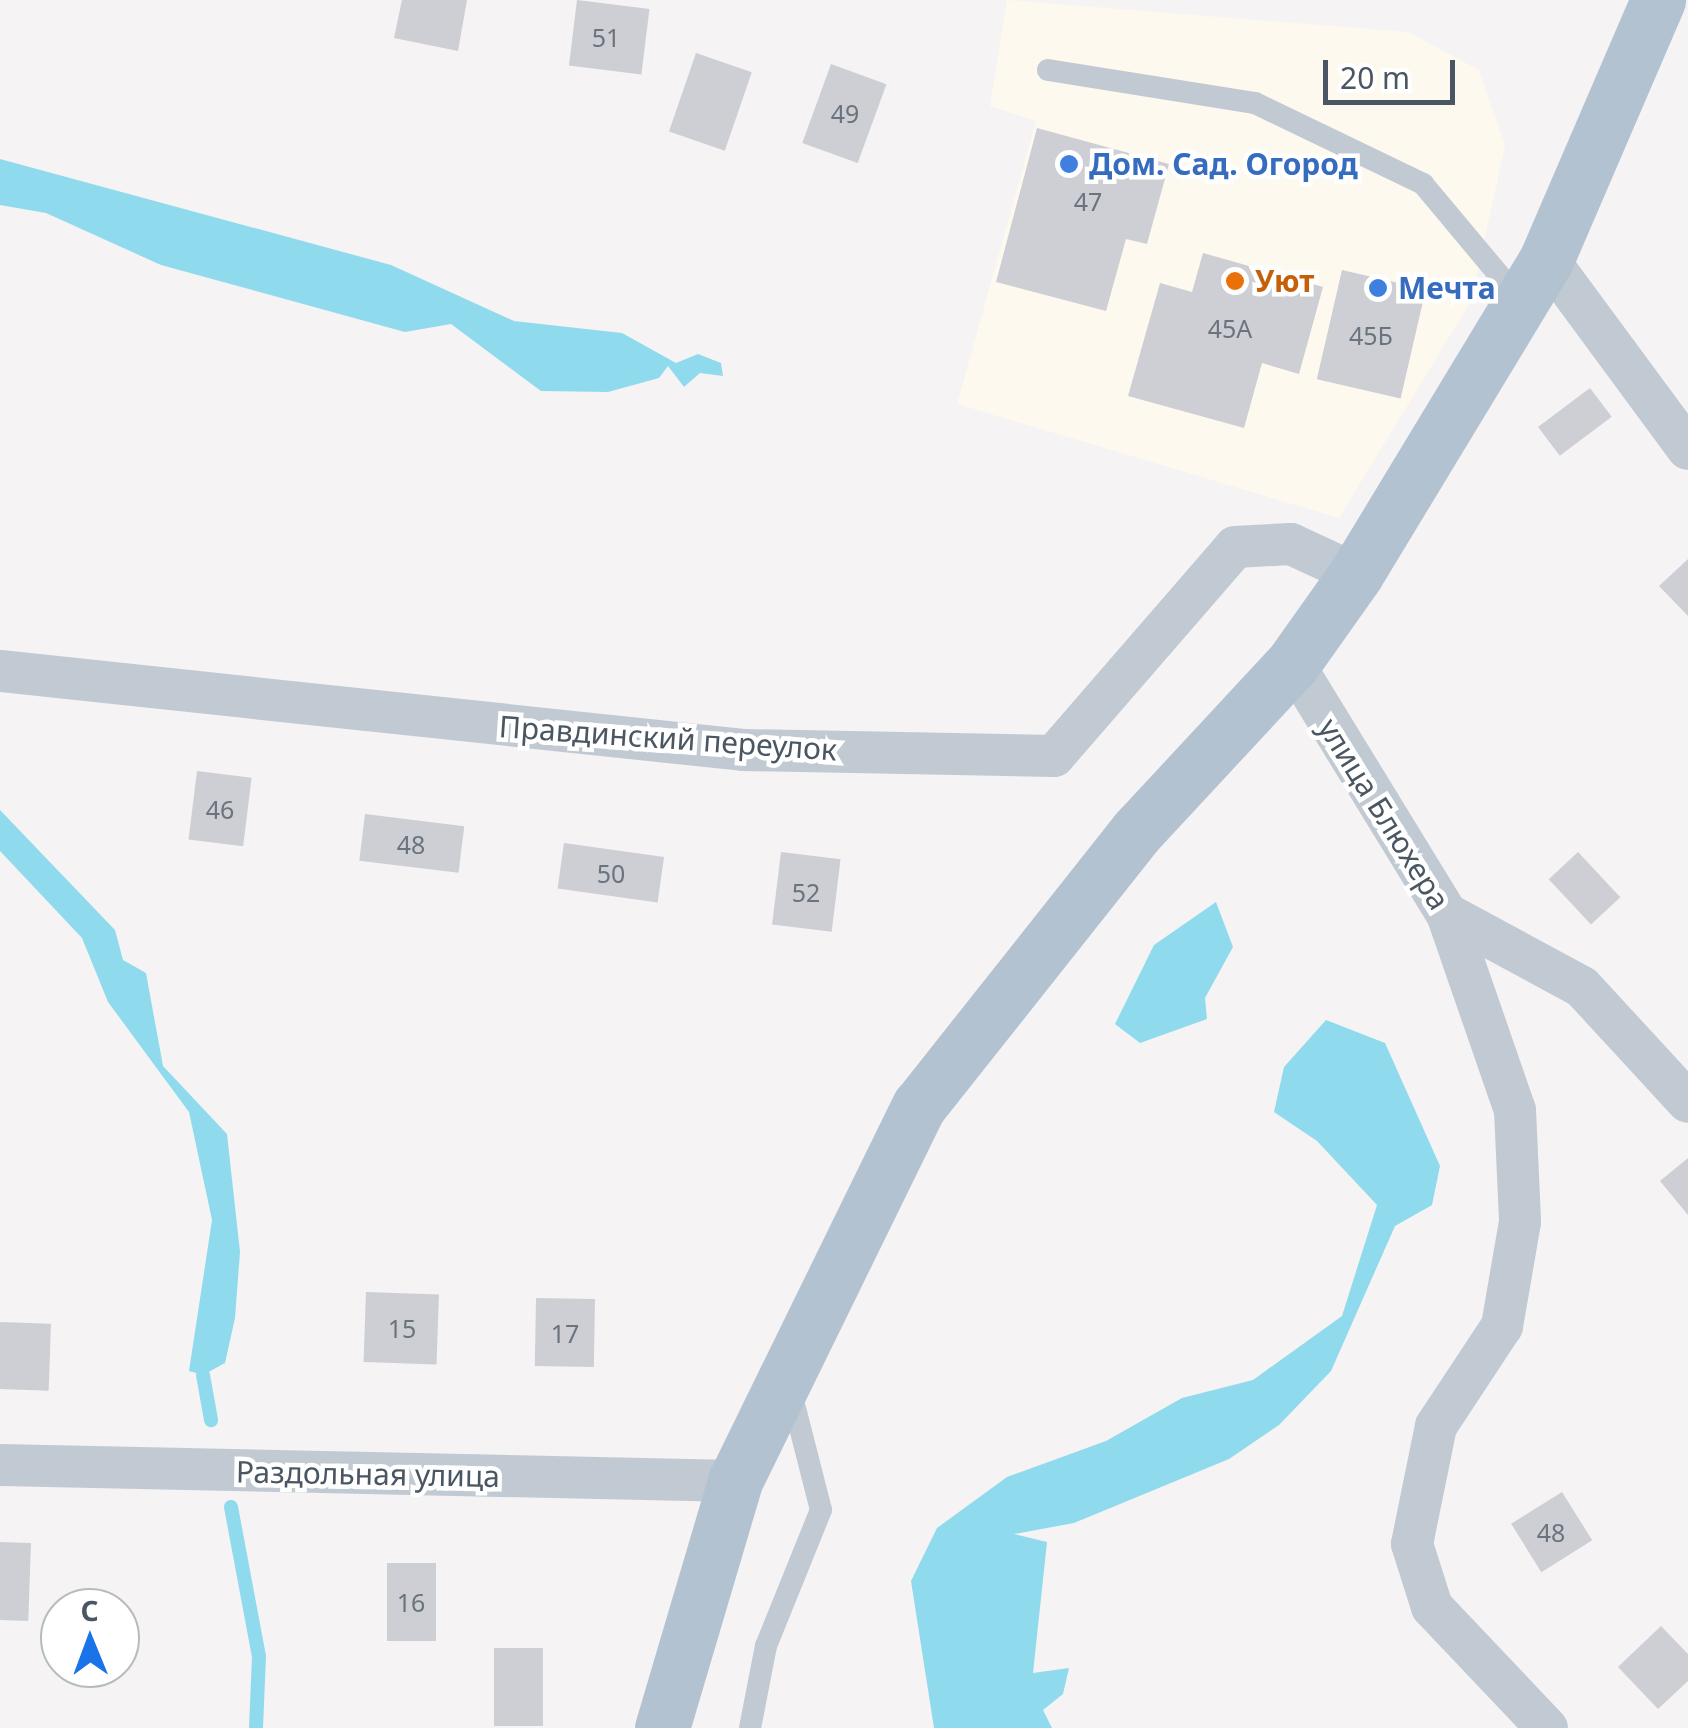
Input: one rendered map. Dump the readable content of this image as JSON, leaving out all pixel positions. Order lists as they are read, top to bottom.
{
  "streets": {
    "street": ["Правдинский переулок", "улица Блюхера", "Раздольная улица"]
  },
  "places": ["Дом. Сад. Огород", "Уют", "Мечта"],
  "house_numbers": [
    "51",
    "49",
    "47",
    "45А",
    "45Б",
    "46",
    "48",
    "50",
    "52",
    "15",
    "17",
    "48",
    "16"
  ],
  "scale_bar": "20 m",
  "north": "top"
}
